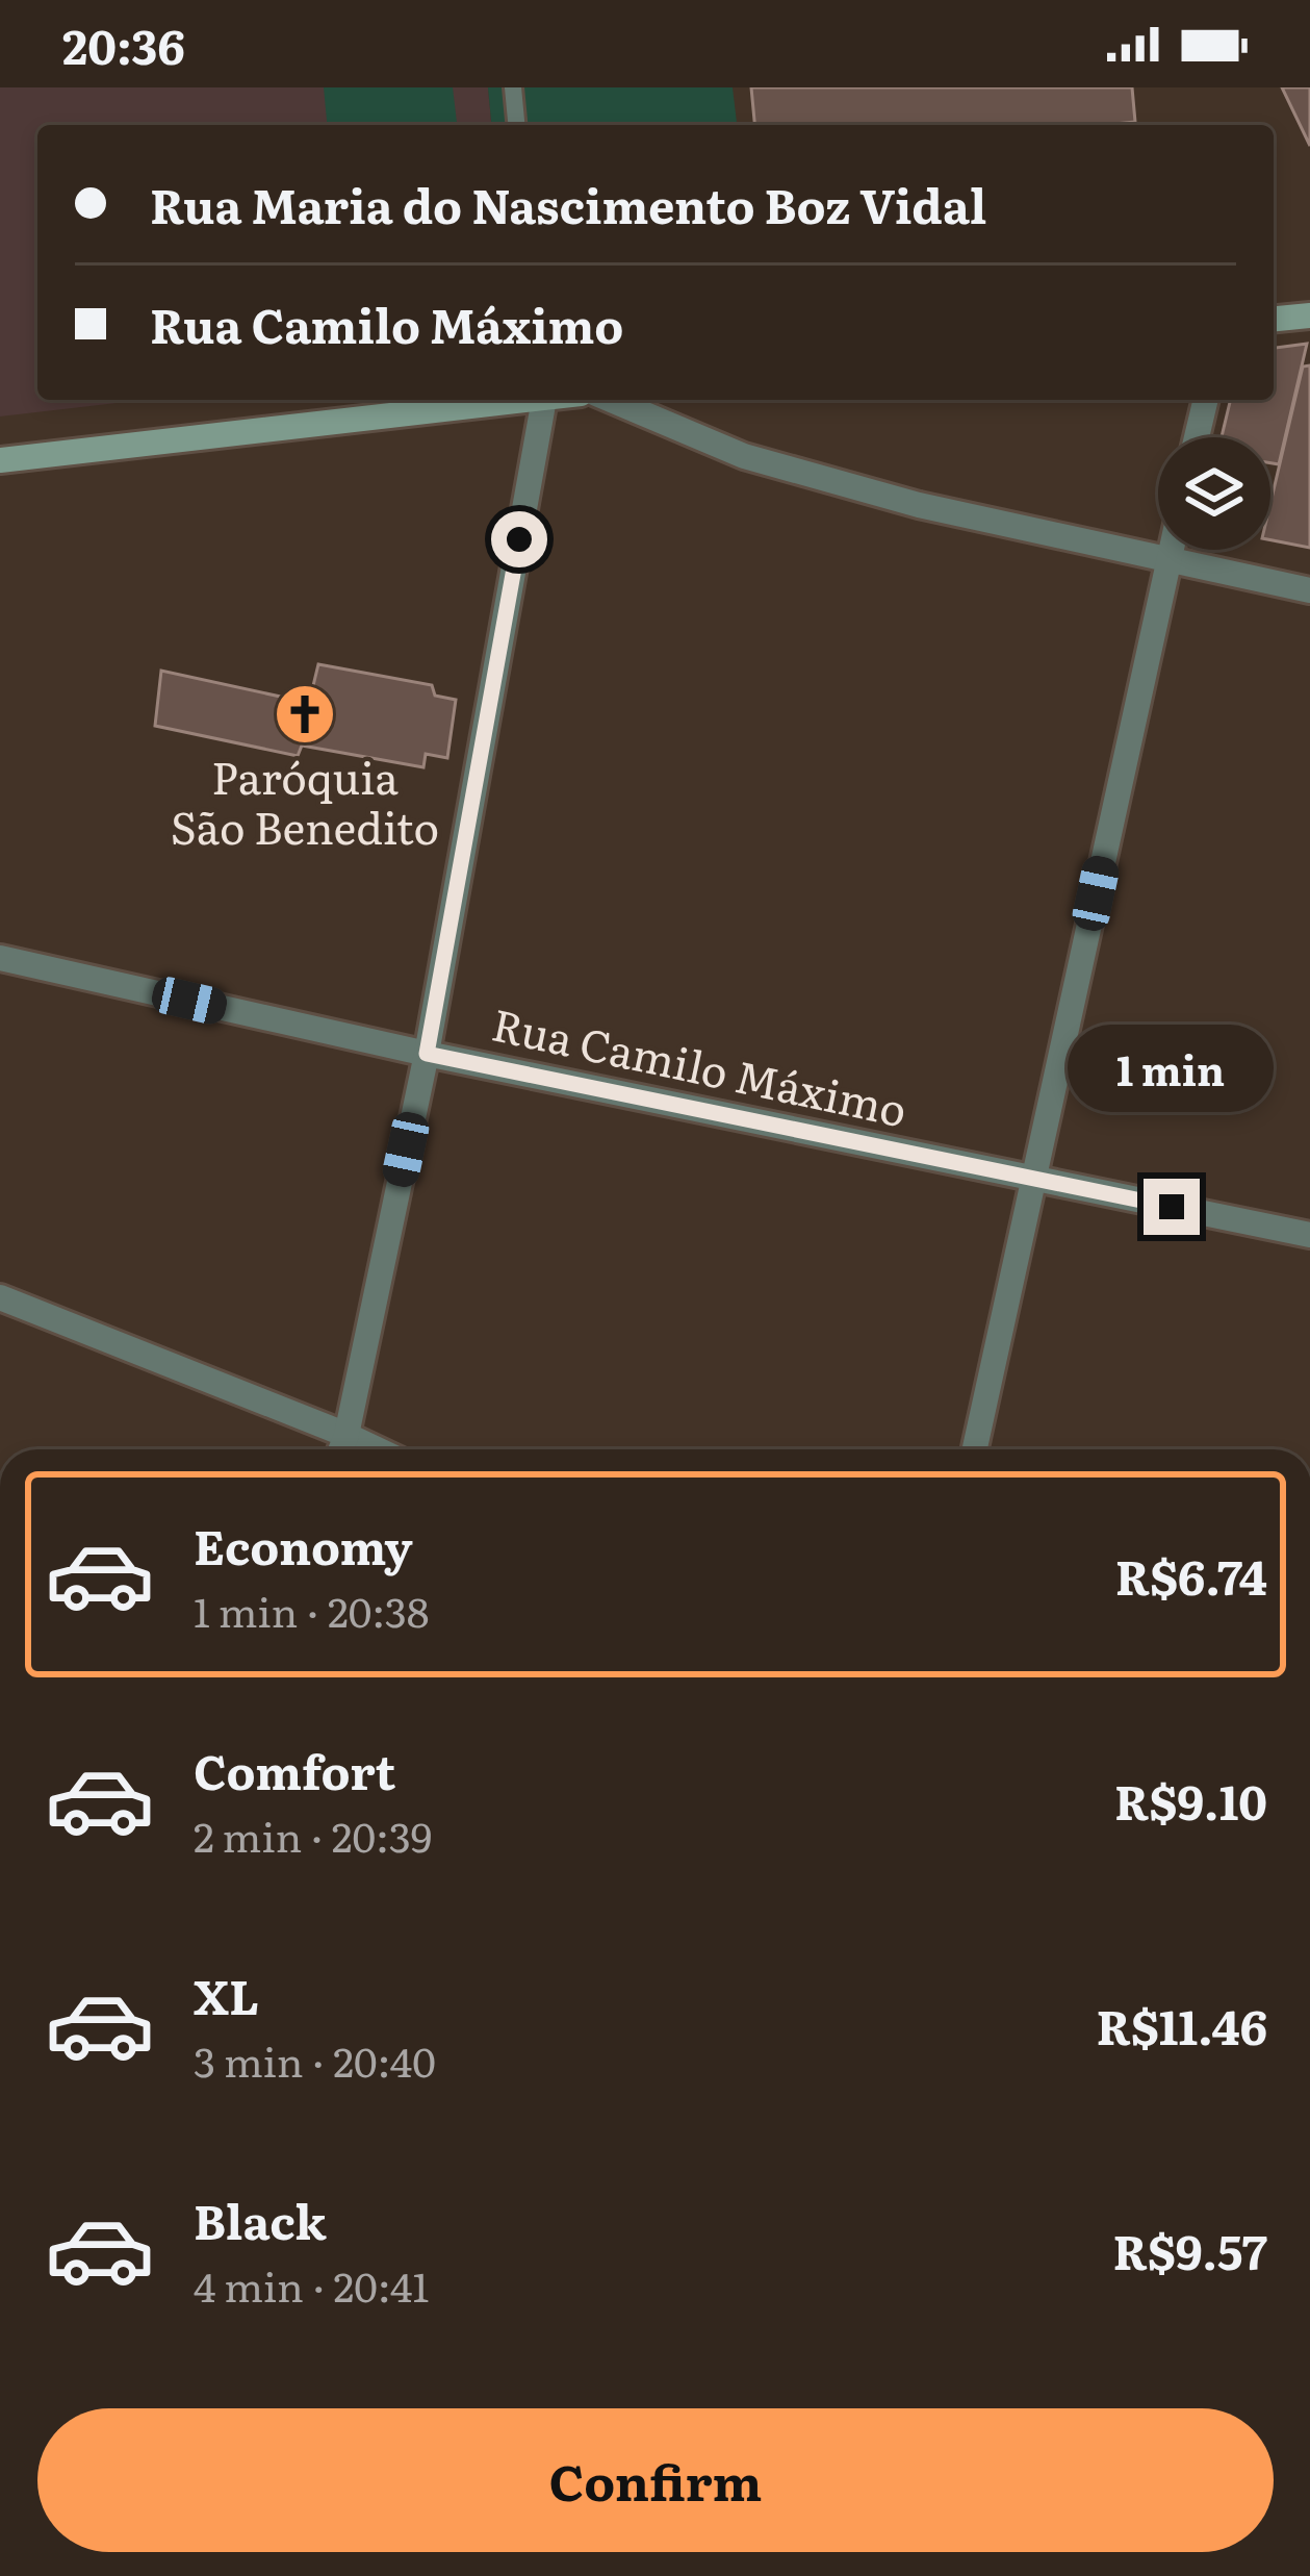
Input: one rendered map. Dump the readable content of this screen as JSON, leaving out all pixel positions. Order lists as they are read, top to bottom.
{
  "streets": {
    "street": ["Rua Camilo Máximo"]
  },
  "places": {
    "church": ["Paróquia São Benedito"]
  },
  "page": {
    "status": "20:36",
    "banner": ["Rua Maria do Nascimento Boz Vidal", "Rua Camilo Máximo"],
    "bubble": "1 min",
    "list": [
      {
        "name": "Economy",
        "note": "1 min · 20:38",
        "value": "R$6.74"
      },
      {
        "name": "Comfort",
        "note": "2 min · 20:39",
        "value": "R$9.10"
      },
      {
        "name": "XL",
        "note": "3 min · 20:40",
        "value": "R$11.46"
      },
      {
        "name": "Black",
        "note": "4 min · 20:41",
        "value": "R$9.57"
      }
    ],
    "buttons": "Confirm"
  }
}
